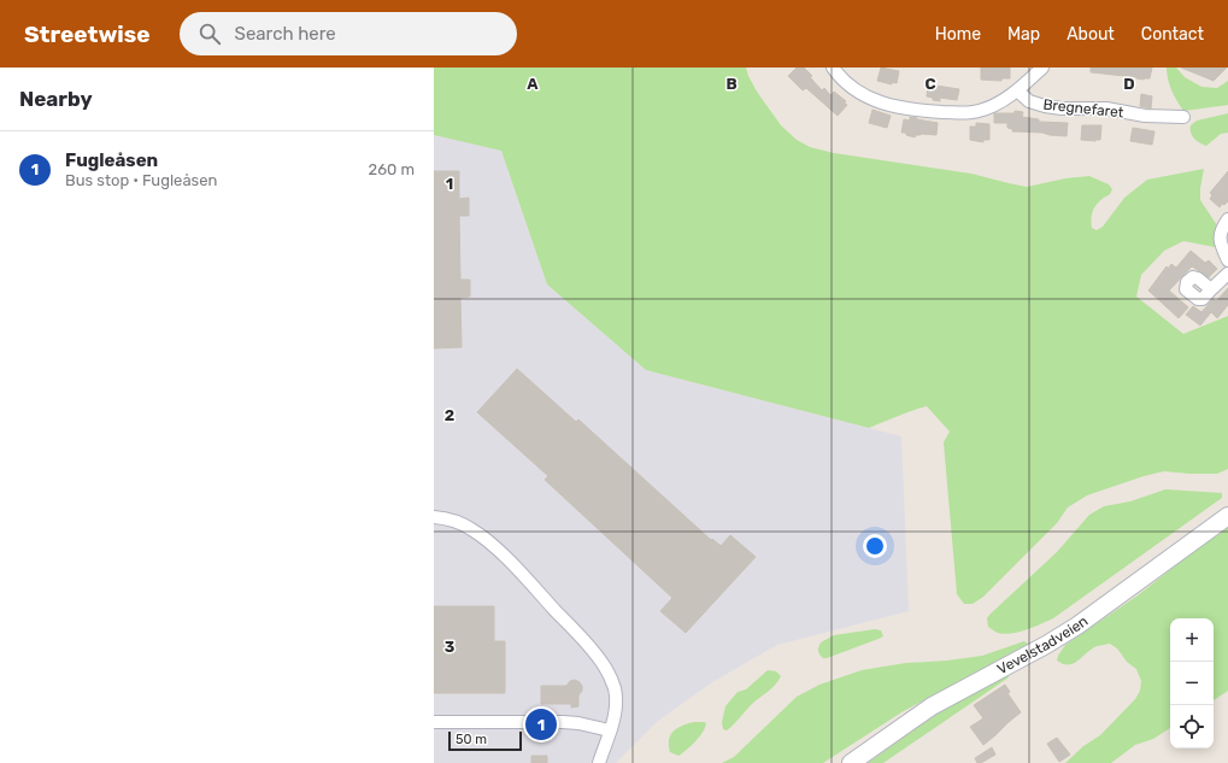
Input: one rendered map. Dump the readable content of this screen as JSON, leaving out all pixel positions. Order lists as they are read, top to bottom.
{
  "streets": {
    "main road": ["Vevelstadveien"],
    "street": ["Bregnefaret"]
  },
  "scale_bar": "50 m",
  "page": {
    "header": "Streetwise",
    "search": "Search here",
    "nav": [
      "Home",
      "Map",
      "About",
      "Contact"
    ],
    "heading": "Nearby",
    "list": [
      {
        "mark": "1",
        "name": "Fugleåsen",
        "note": "Bus stop · Fugleåsen",
        "value": "260 m"
      }
    ],
    "map_buttons": ["+", "−"],
    "pins": "1",
    "scale": "50 m"
  },
  "grid": {
    "columns": [
      "A",
      "B",
      "C",
      "D"
    ],
    "rows": ["1", "2", "3"]
  }
}
